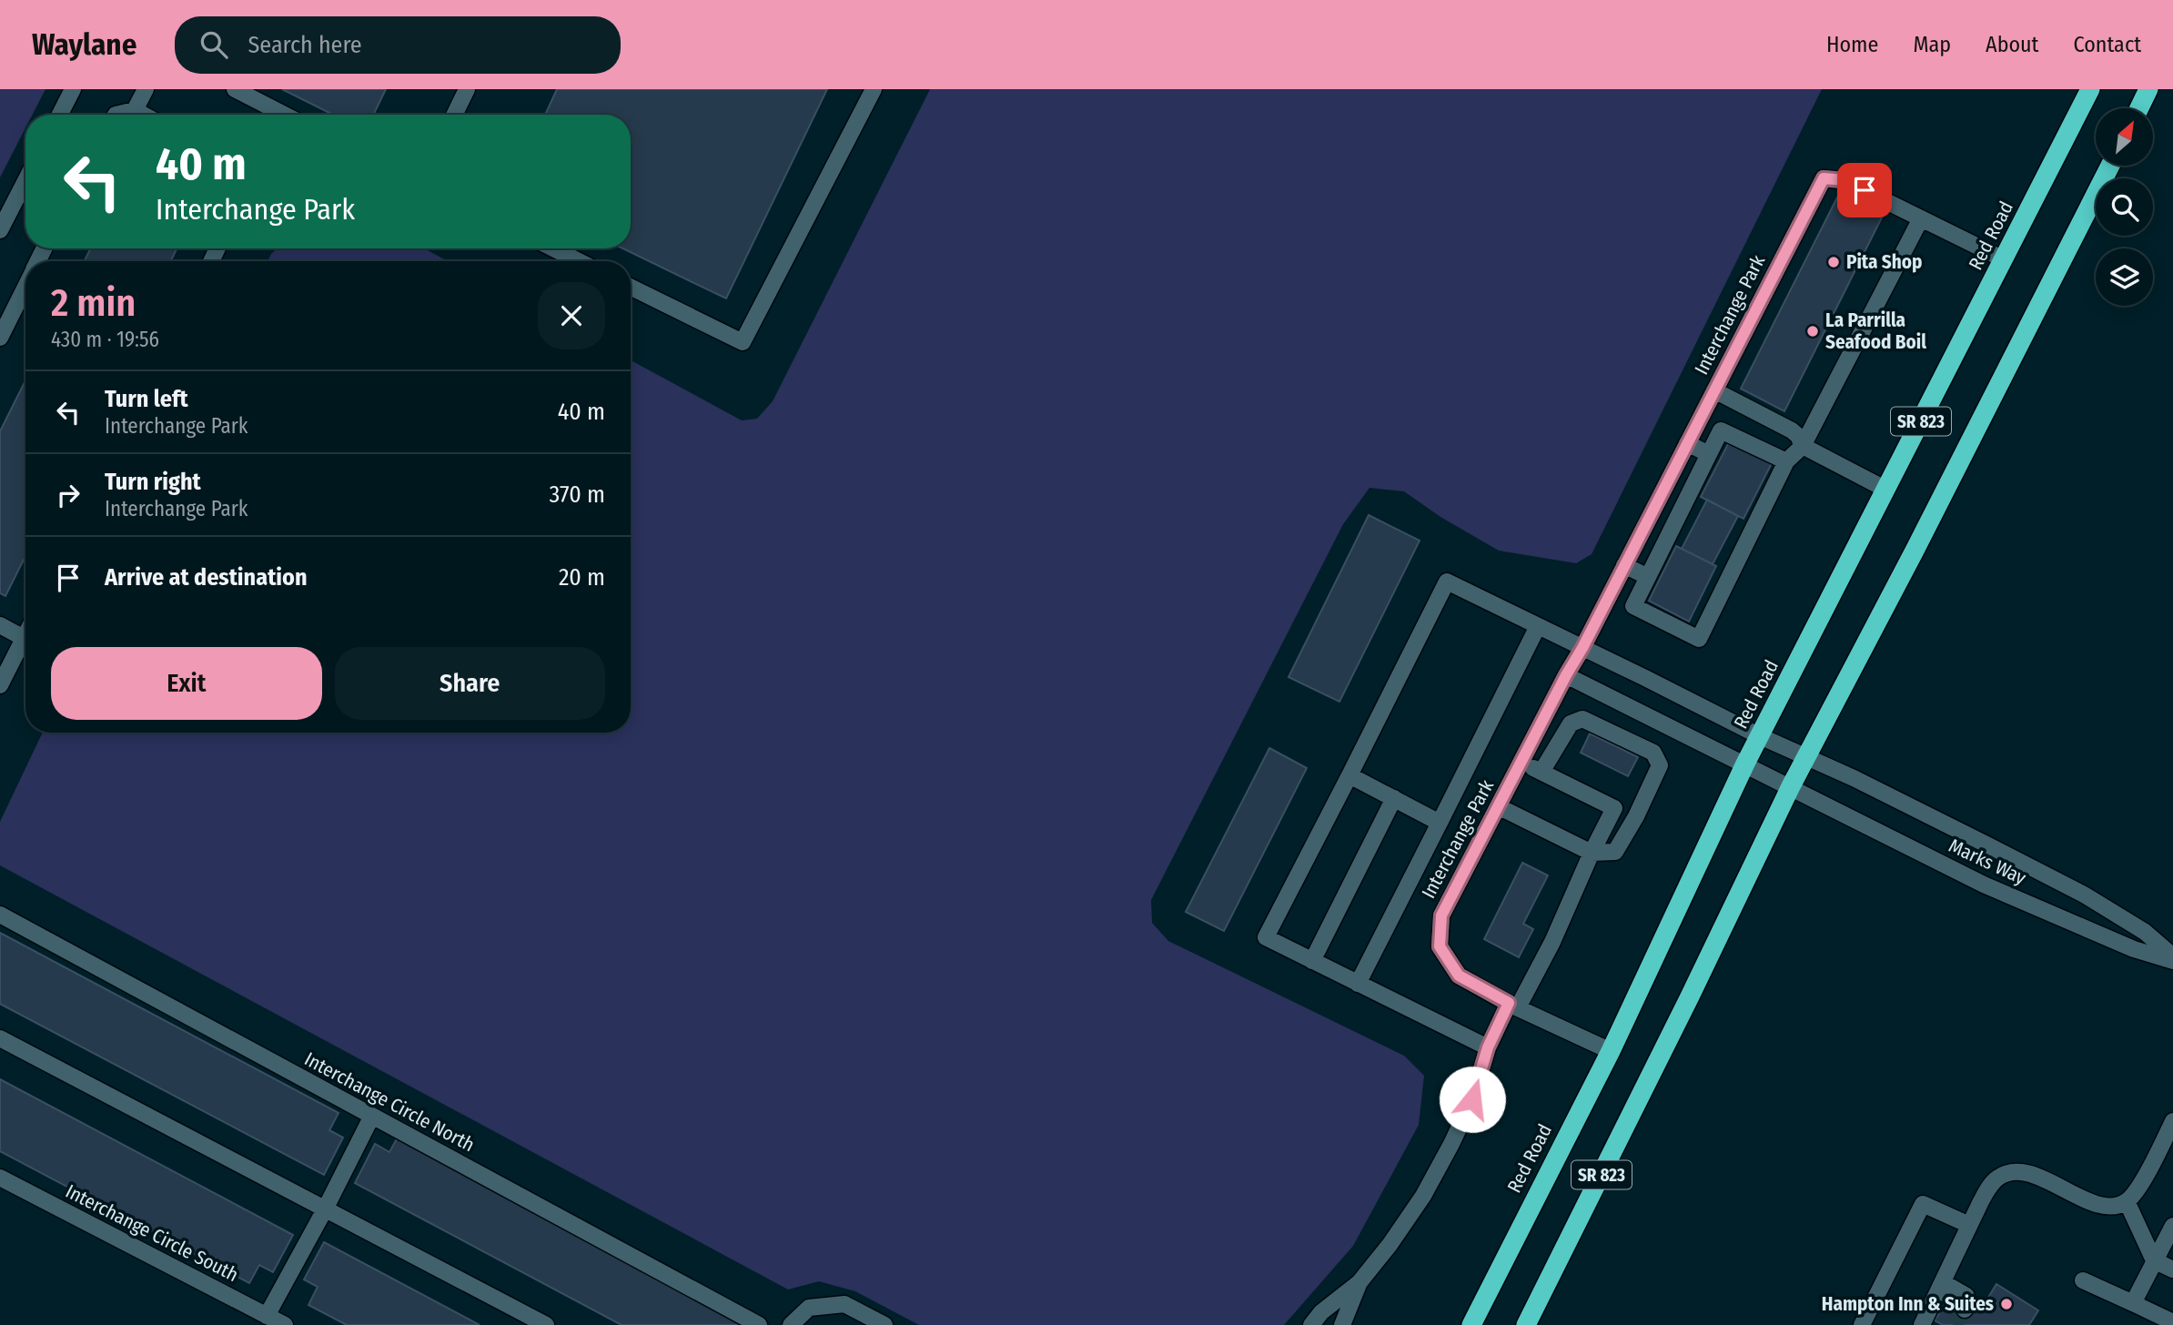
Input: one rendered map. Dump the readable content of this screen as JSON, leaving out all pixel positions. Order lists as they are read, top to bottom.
{
  "streets": {
    "highway": ["Red Road", "SR 823"],
    "street": [
      "Interchange Park",
      "Marks Way",
      "Interchange Circle North",
      "Interchange Circle South"
    ]
  },
  "crossings": [
    ["Red Road", "Interchange Park"],
    ["SR 823", "Marks Way"]
  ],
  "places": ["Pita Shop", "La Parrilla Seafood Boil", "Hampton Inn & Suites"],
  "north": "top right",
  "page": {
    "header": "Waylane",
    "search": "Search here",
    "nav": [
      "Home",
      "Map",
      "About",
      "Contact"
    ],
    "turn": ["40 m", "Interchange Park"],
    "heading": ["2 min", "430 m · 19:56"],
    "list": [
      {
        "name": "Turn left",
        "note": "Interchange Park",
        "value": "40 m"
      },
      {
        "name": "Turn right",
        "note": "Interchange Park",
        "value": "370 m"
      },
      {
        "name": "Arrive at destination",
        "value": "20 m"
      }
    ],
    "buttons": ["Exit", "Share"]
  }
}
